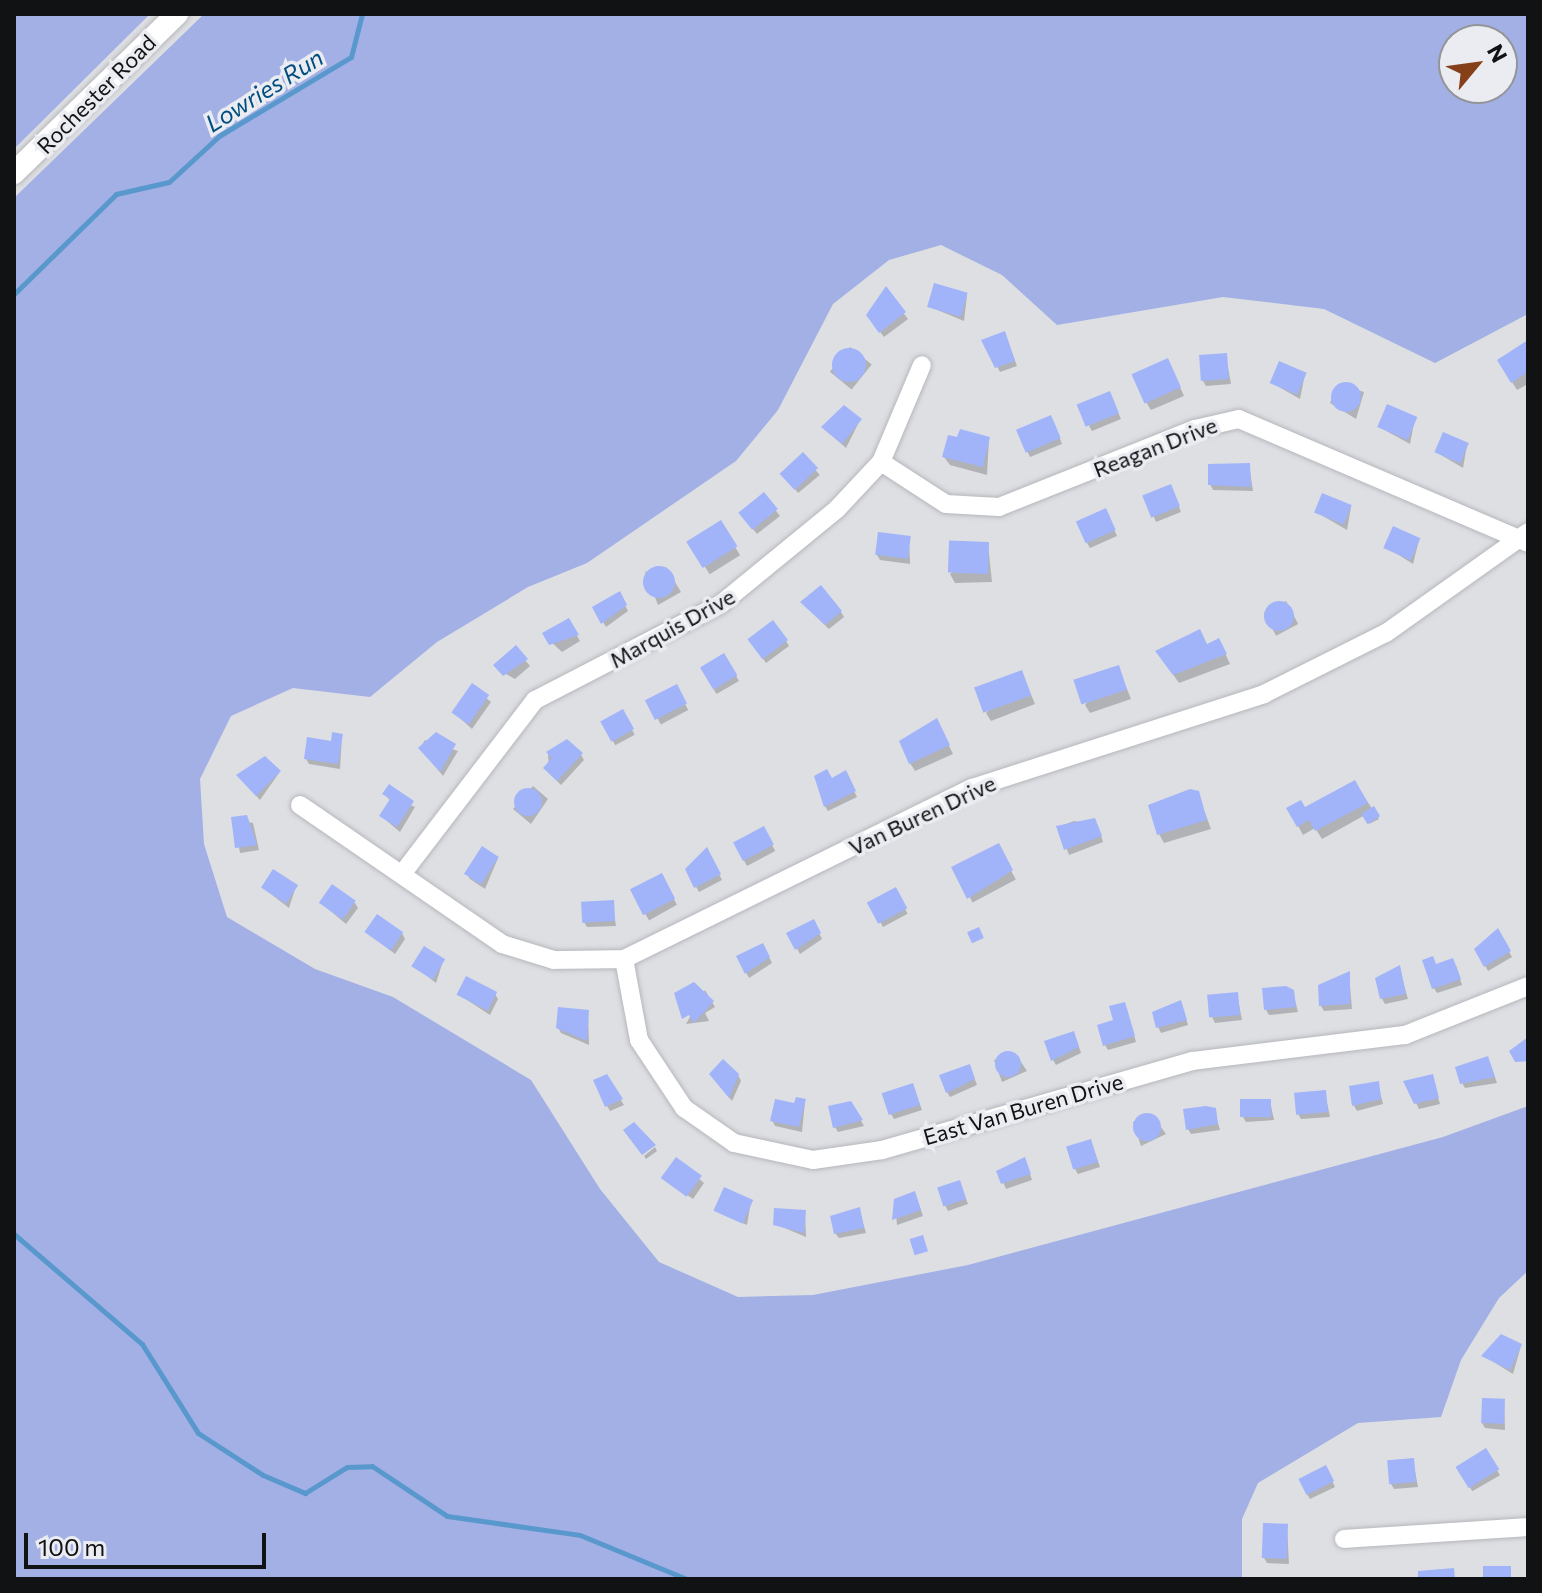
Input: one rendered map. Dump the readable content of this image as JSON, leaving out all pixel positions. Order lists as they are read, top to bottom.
{
  "streets": {
    "street": [
      "Rochester Road",
      "Reagan Drive",
      "Marquis Drive",
      "Van Buren Drive",
      "East Van Buren Drive"
    ]
  },
  "crossings": [
    ["Reagan Drive", "Marquis Drive"],
    ["Reagan Drive", "Van Buren Drive"],
    ["Marquis Drive", "Van Buren Drive"],
    ["Van Buren Drive", "East Van Buren Drive"]
  ],
  "water": ["Lowries Run"],
  "scale_bar": "100 m",
  "north": "top right"
}
